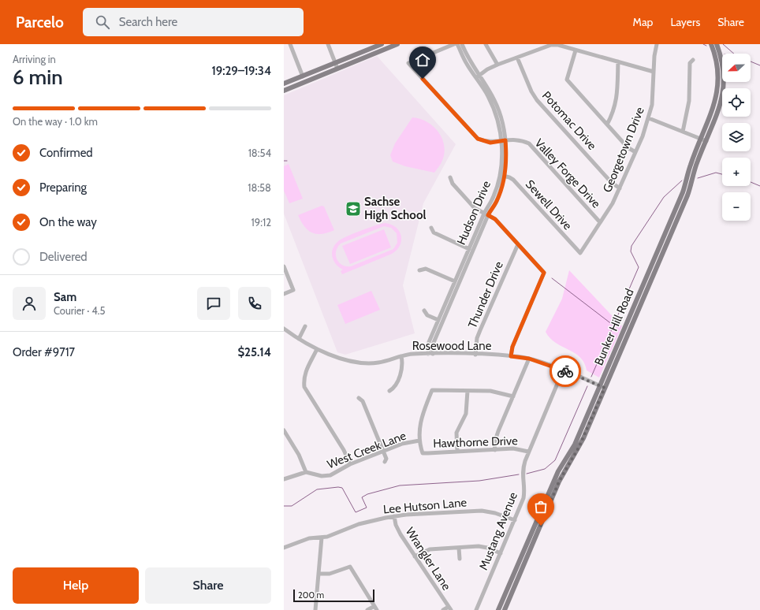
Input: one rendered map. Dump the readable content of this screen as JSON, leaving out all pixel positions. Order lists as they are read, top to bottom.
{
  "streets": {
    "main road": ["Bunker Hill Road"],
    "street": [
      "Potomac Drive",
      "Georgetown Drive",
      "Valley Forge Drive",
      "Sewell Drive",
      "Hudson Drive",
      "Thunder Drive",
      "Rosewood Lane",
      "Hawthorne Drive",
      "West Creek Lane",
      "Lee Hutson Lane",
      "Mustang Avenue",
      "Wrangler Lane"
    ]
  },
  "crossings": [
    ["Potomac Drive", "Georgetown Drive"],
    ["Georgetown Drive", "Valley Forge Drive"],
    ["Georgetown Drive", "Sewell Drive"],
    ["Valley Forge Drive", "Hudson Drive"],
    ["Sewell Drive", "Hudson Drive"],
    ["Hudson Drive", "Rosewood Lane"],
    ["Thunder Drive", "Rosewood Lane"],
    ["Bunker Hill Road", "Rosewood Lane"],
    ["Rosewood Lane", "Mustang Avenue"],
    ["Hawthorne Drive", "West Creek Lane"],
    ["Hawthorne Drive", "Mustang Avenue"],
    ["Lee Hutson Lane", "Mustang Avenue"],
    ["Lee Hutson Lane", "Wrangler Lane"]
  ],
  "places": {
    "school or university": ["Sachse High School"]
  },
  "scale_bar": "200 m",
  "north": "left",
  "page": {
    "header": "Parcelo",
    "search": "Search here",
    "nav": ["Map", "Layers", "Share"],
    "heading": ["6 min", "Arriving in", "19:29–19:34"],
    "panel": [
      "Sam",
      "Courier · 4.5",
      "Order #9717",
      "$25.14"
    ],
    "map_buttons": ["+", "−"],
    "bar": "On the way · 1.0 km",
    "list": [
      ["Confirmed", "18:54"],
      ["Preparing", "18:58"],
      ["On the way", "19:12"],
      "Delivered"
    ],
    "buttons": ["Help", "Share"],
    "scale": "200 m"
  }
}
